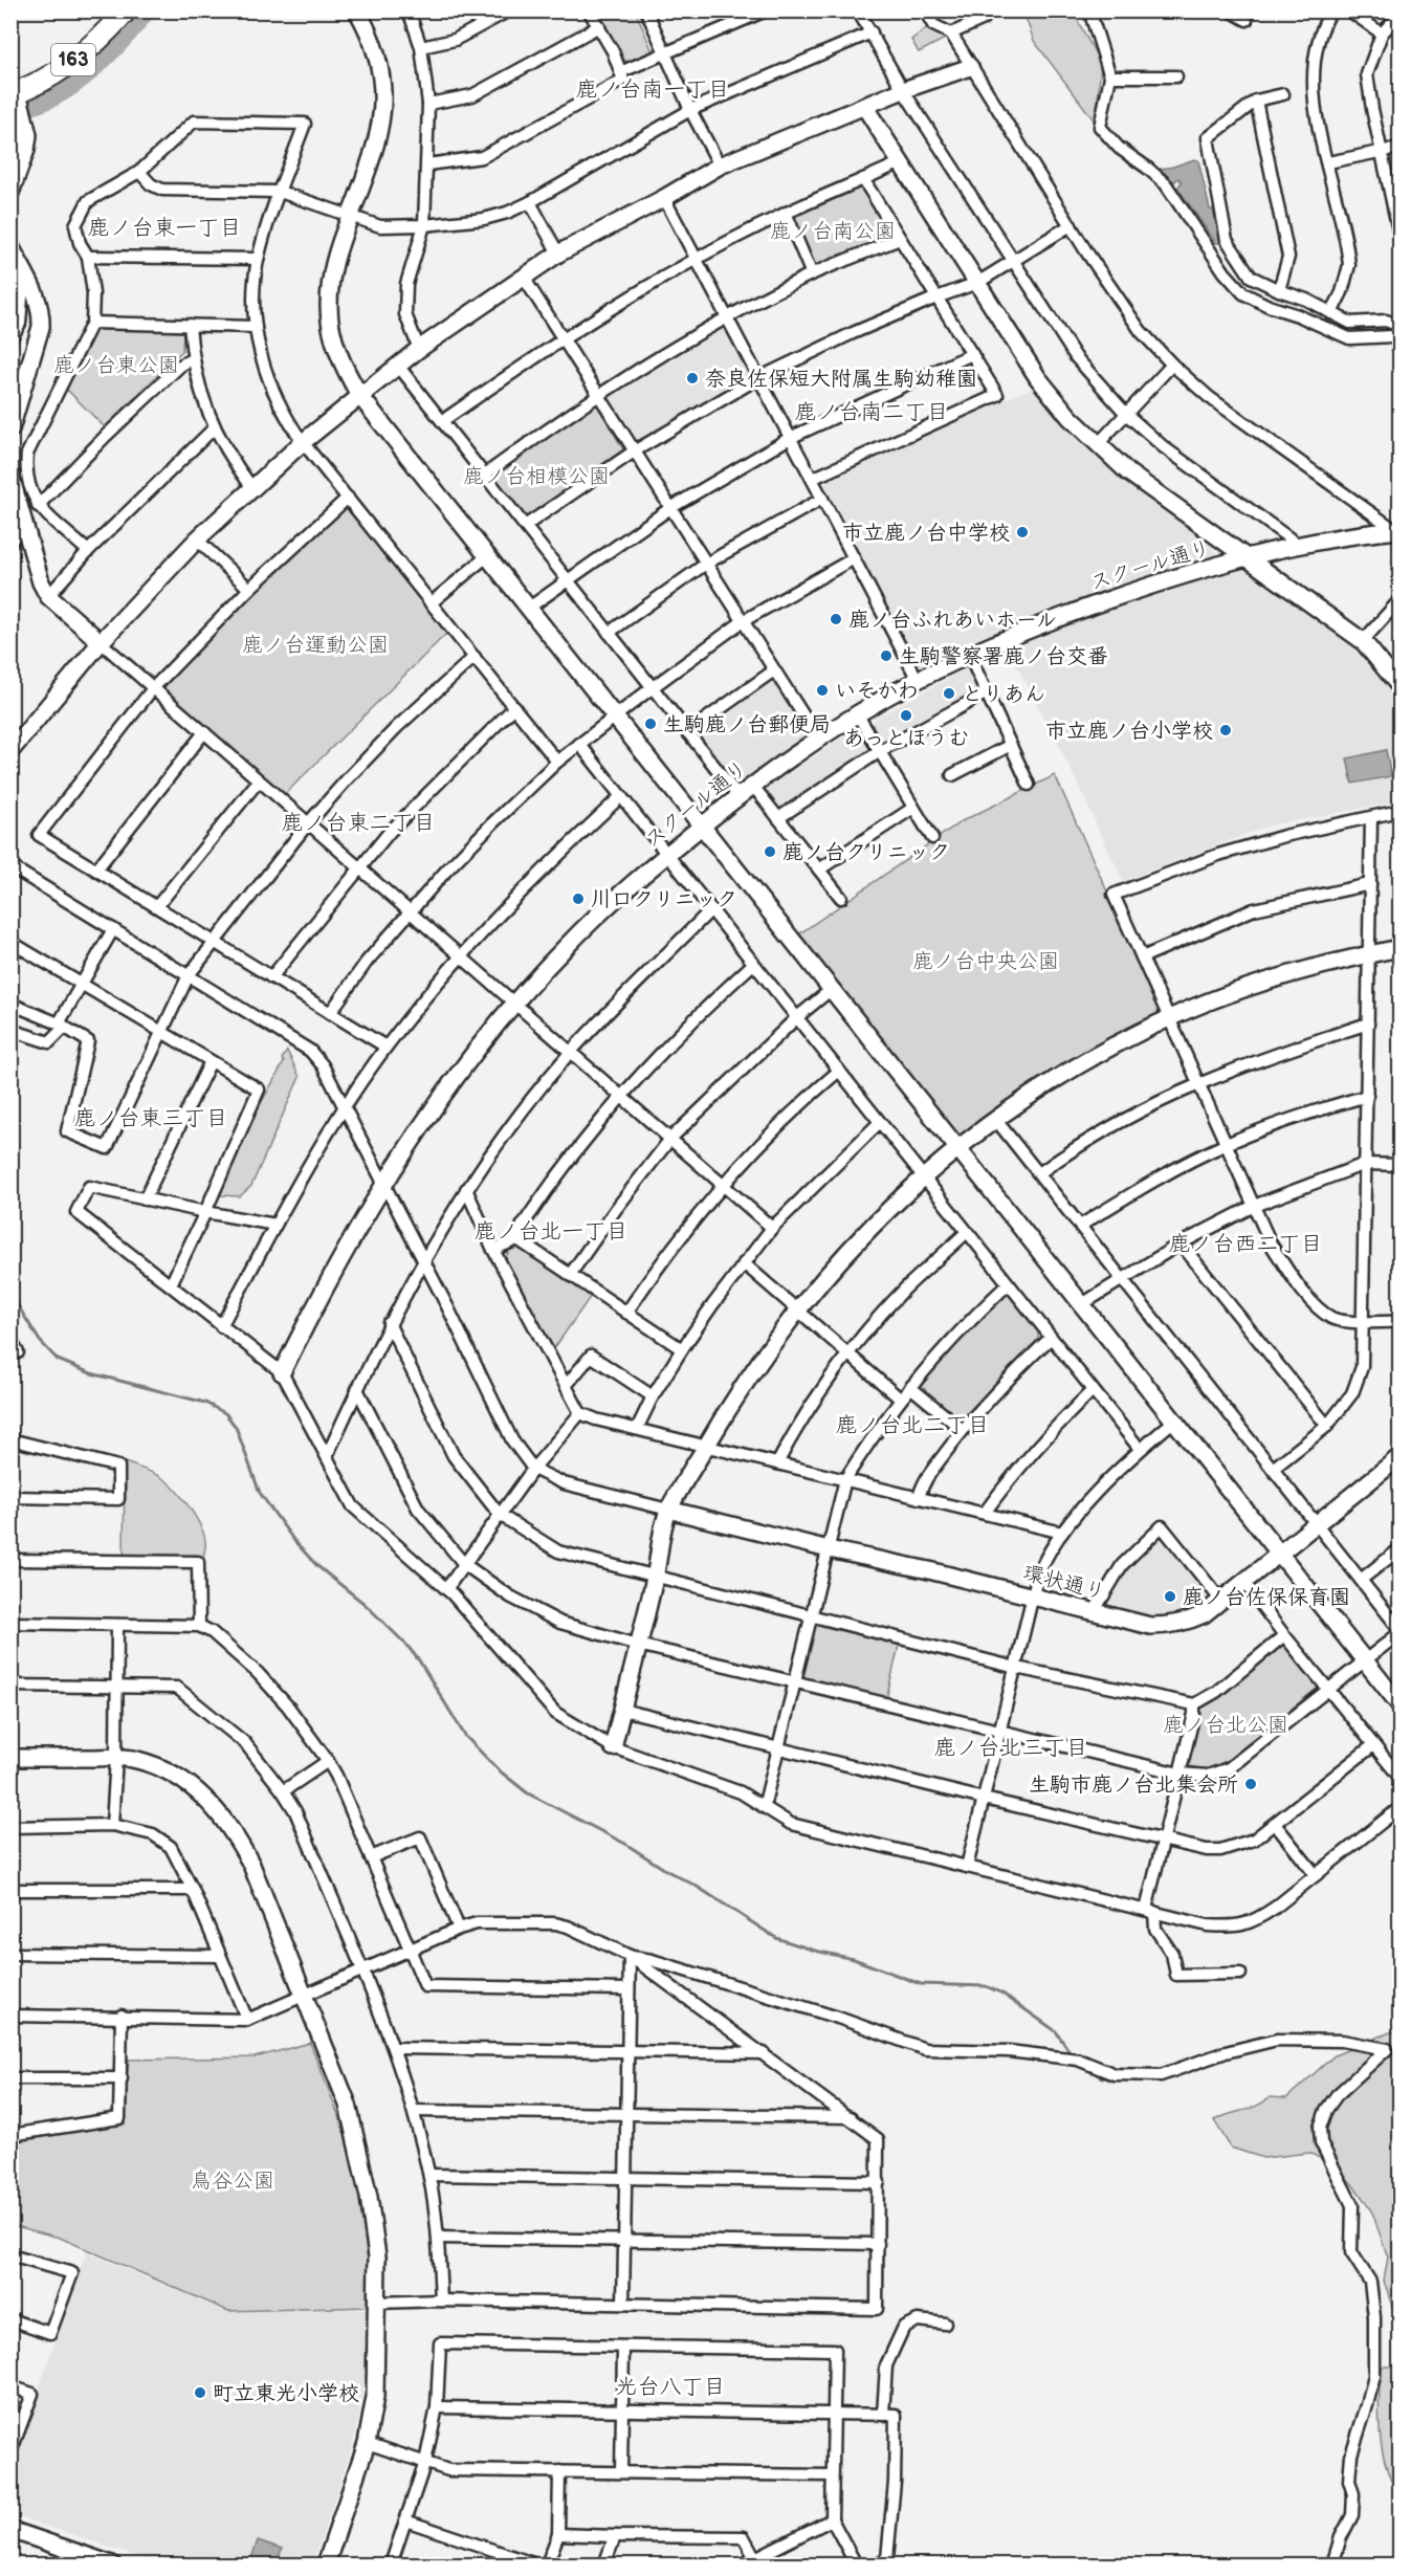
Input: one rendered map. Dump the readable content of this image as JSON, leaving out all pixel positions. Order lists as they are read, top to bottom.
{
  "streets": {
    "highway": ["163"],
    "street": ["スクール通り", "環状通り"]
  },
  "districts": [
    "鹿ノ台南一丁目",
    "鹿ノ台東一丁目",
    "鹿ノ台南二丁目",
    "鹿ノ台東二丁目",
    "鹿ノ台東三丁目",
    "鹿ノ台北一丁目",
    "鹿ノ台西二丁目",
    "鹿ノ台北二丁目",
    "鹿ノ台北三丁目",
    "光台八丁目"
  ],
  "parks": [
    "鹿ノ台南公園",
    "鹿ノ台東公園",
    "鹿ノ台相模公園",
    "鹿ノ台運動公園",
    "鹿ノ台中央公園",
    "鹿ノ台北公園",
    "鳥谷公園"
  ],
  "places": [
    "奈良佐保短大附属生駒幼稚園",
    "市立鹿ノ台中学校",
    "鹿ノ台ふれあいホール",
    "生駒警察署鹿ノ台交番",
    "いそかわ",
    "とりあん",
    "あっとほうむ",
    "生駒鹿ノ台郵便局",
    "市立鹿ノ台小学校",
    "鹿ノ台クリニック",
    "川口クリニック",
    "鹿ノ台佐保保育園",
    "生駒市鹿ノ台北集会所",
    "町立東光小学校"
  ]
}
